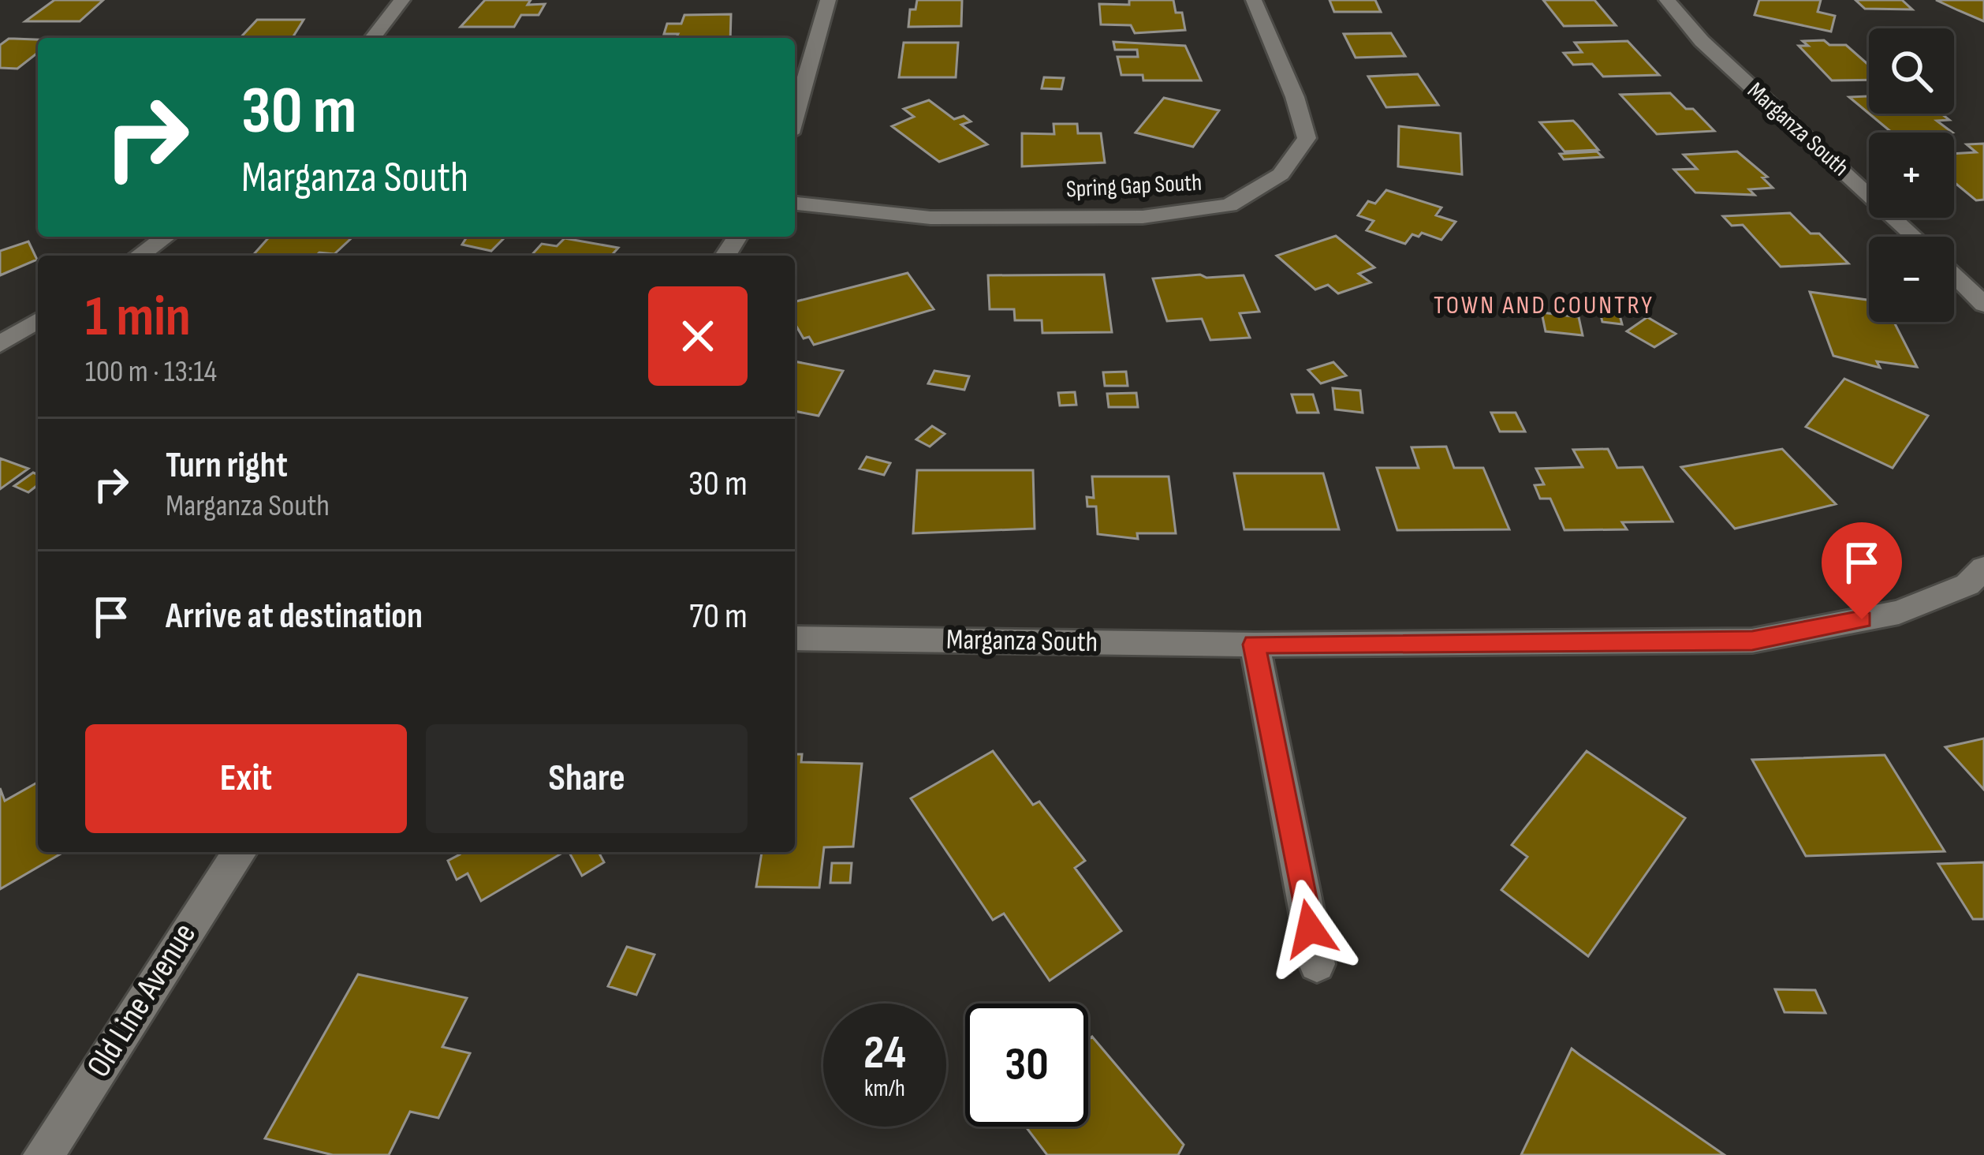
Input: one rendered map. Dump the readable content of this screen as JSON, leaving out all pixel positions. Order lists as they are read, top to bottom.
{
  "streets": {
    "street": ["Marganza South", "Spring Gap South", "Old Line Avenue"]
  },
  "districts": ["TOWN AND COUNTRY"],
  "page": {
    "map_buttons": ["+", "−"],
    "turn": ["30 m", "Marganza South"],
    "heading": ["1 min", "100 m · 13:14"],
    "list": [
      {
        "name": "Turn right",
        "note": "Marganza South",
        "value": "30 m"
      },
      {
        "name": "Arrive at destination",
        "value": "70 m"
      }
    ],
    "buttons": ["Exit", "Share"],
    "speed": "24 km/h",
    "limit": "30"
  }
}
